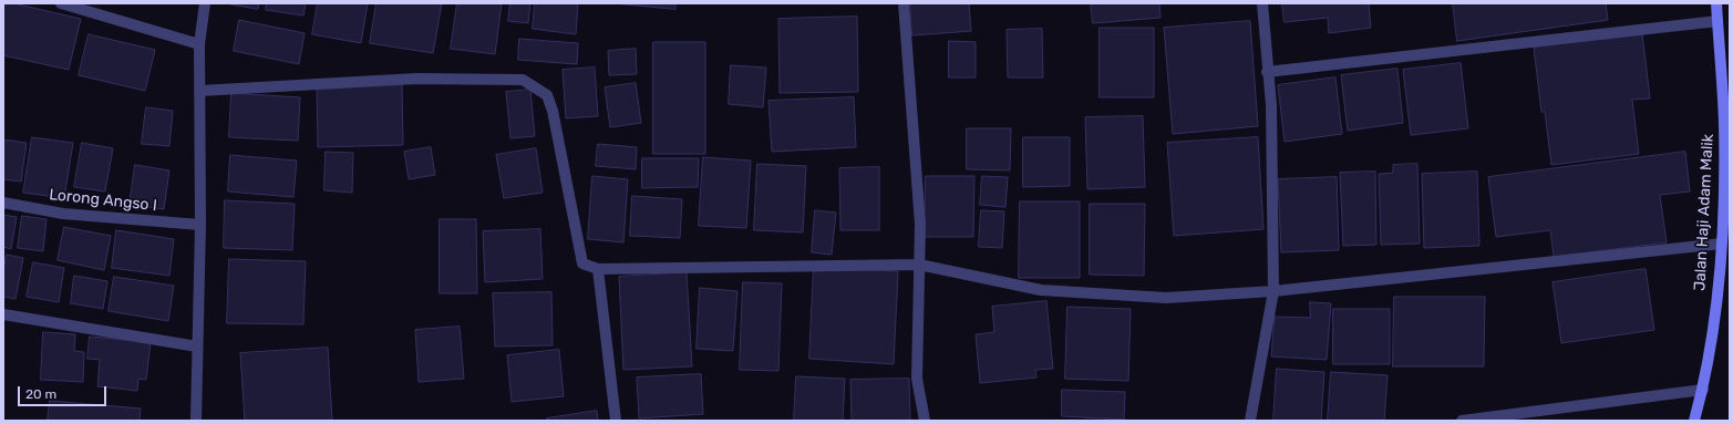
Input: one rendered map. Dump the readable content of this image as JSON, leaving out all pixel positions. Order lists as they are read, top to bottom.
{
  "streets": {
    "main road": ["Jalan Haji Adam Malik"],
    "street": ["Lorong Angso I"]
  },
  "scale_bar": "20 m"
}
